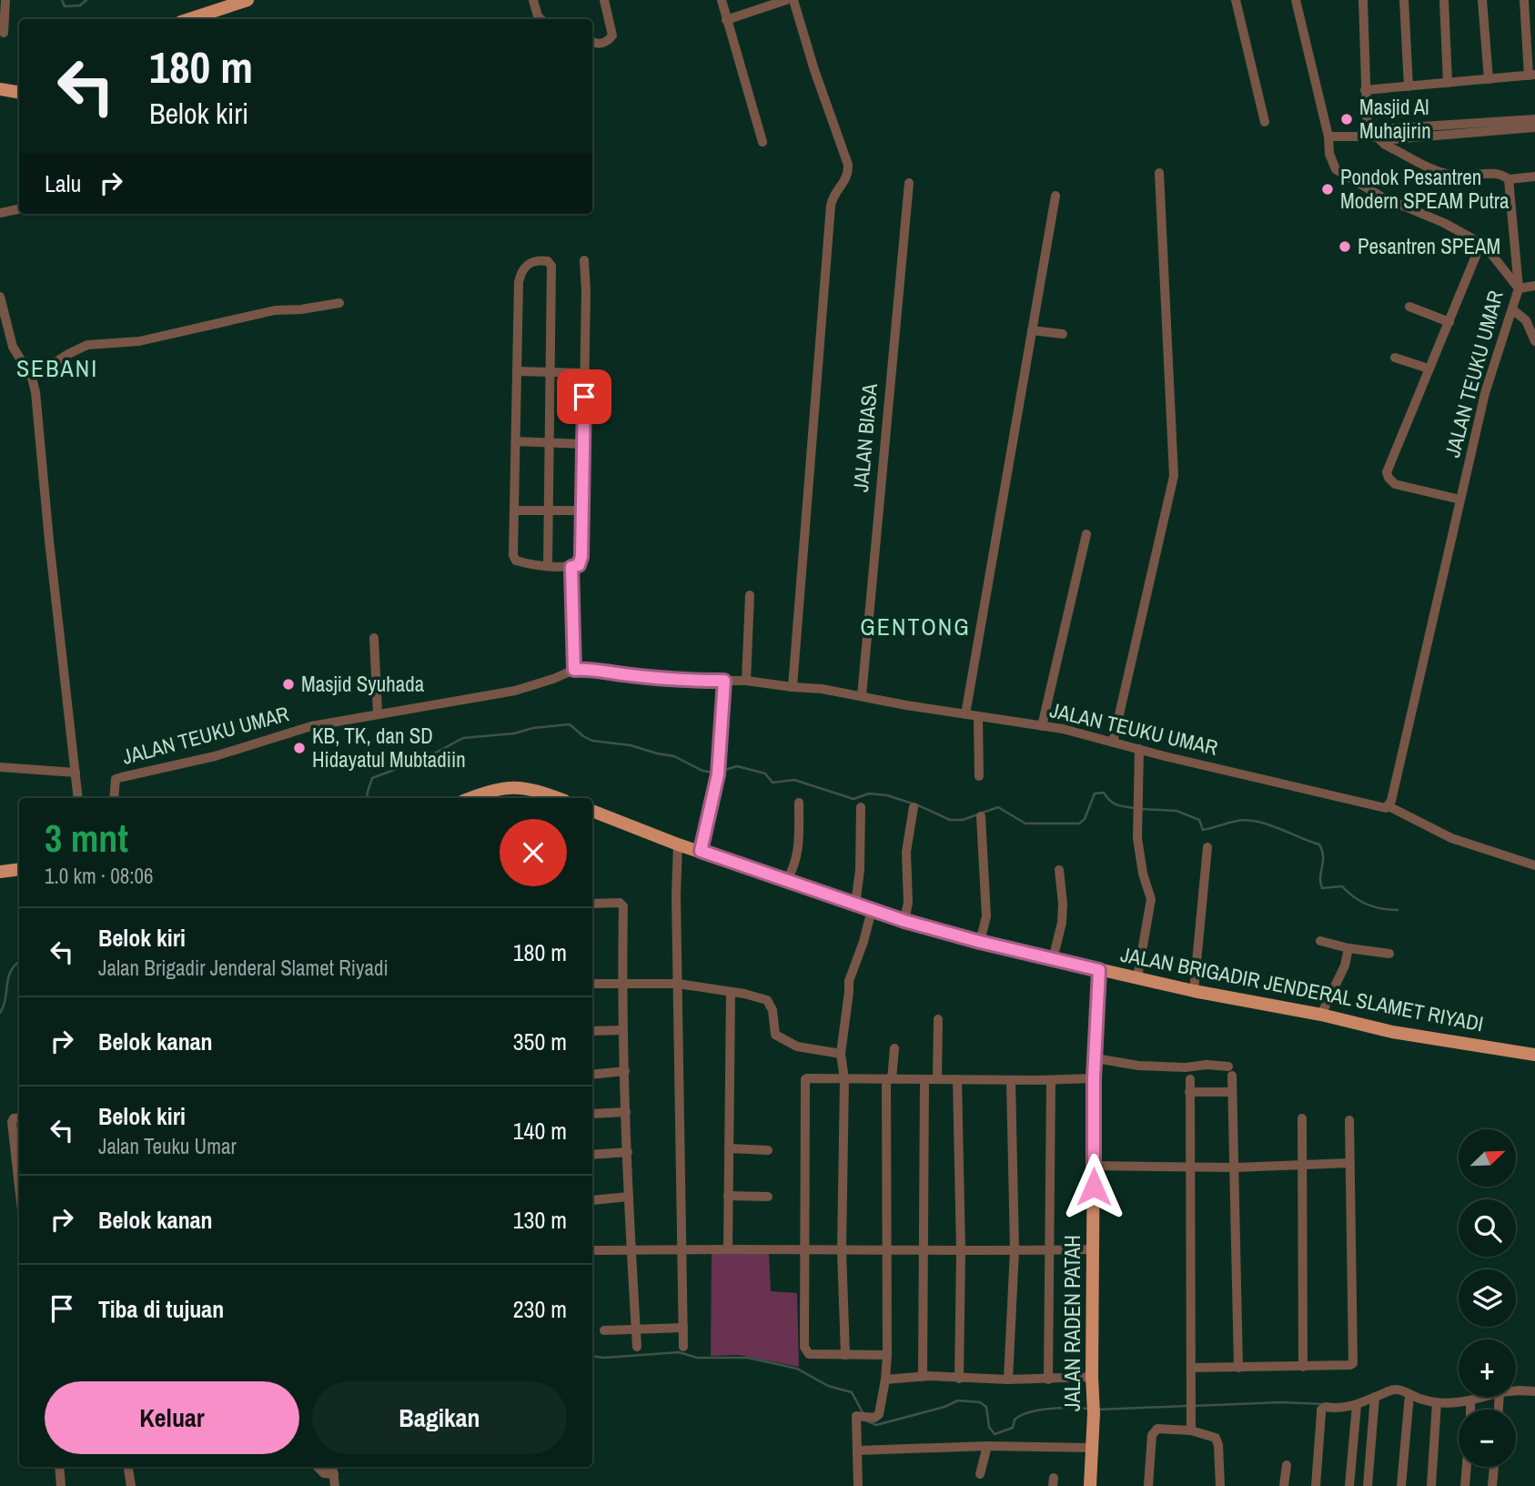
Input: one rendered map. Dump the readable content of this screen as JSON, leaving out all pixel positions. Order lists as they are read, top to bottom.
{
  "streets": {
    "main road": ["JALAN BRIGADIR JENDERAL SLAMET RIYADI", "JALAN RADEN PATAH"],
    "street": ["JALAN TEUKU UMAR", "JALAN BIASA"]
  },
  "crossings": [
    ["JALAN TEUKU UMAR", "JALAN BIASA"],
    ["JALAN BRIGADIR JENDERAL SLAMET RIYADI", "JALAN RADEN PATAH"]
  ],
  "districts": ["SEBANI", "GENTONG"],
  "places": [
    "Masjid Al Muhajirin",
    "Pondok Pesantren Modern SPEAM Putra",
    "Pesantren SPEAM",
    "Masjid Syuhada",
    "KB, TK, dan SD Hidayatul Mubtadiin"
  ],
  "north": "top right",
  "page": {
    "turn": ["180 m", "Belok kiri"],
    "then": "Lalu",
    "heading": ["3 mnt", "1.0 km · 08:06"],
    "list": [
      {
        "name": "Belok kiri",
        "note": "Jalan Brigadir Jenderal Slamet Riyadi",
        "value": "180 m"
      },
      {
        "name": "Belok kanan",
        "value": "350 m"
      },
      {
        "name": "Belok kiri",
        "note": "Jalan Teuku Umar",
        "value": "140 m"
      },
      {
        "name": "Belok kanan",
        "value": "130 m"
      },
      {
        "name": "Tiba di tujuan",
        "value": "230 m"
      }
    ],
    "map_buttons": ["+", "−"],
    "buttons": ["Keluar", "Bagikan"]
  }
}
